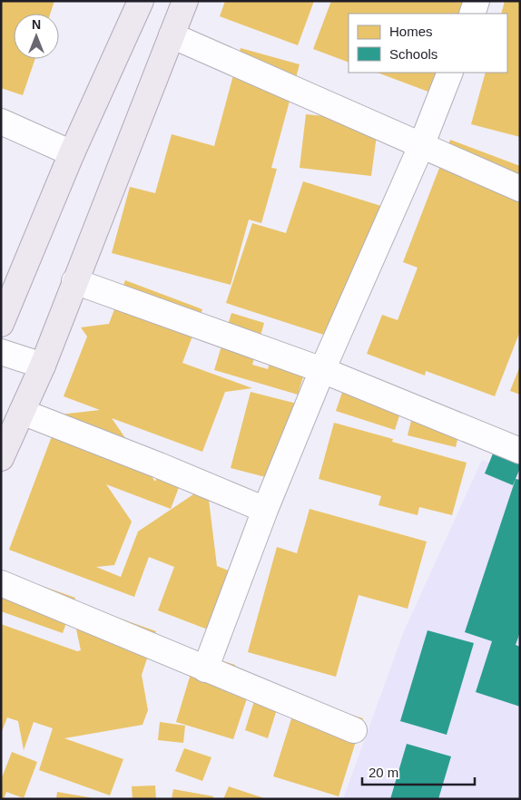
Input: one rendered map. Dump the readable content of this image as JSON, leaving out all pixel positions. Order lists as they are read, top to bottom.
{
  "legend": ["Homes", "Schools"],
  "scale_bar": "20 m",
  "north": "top"
}
